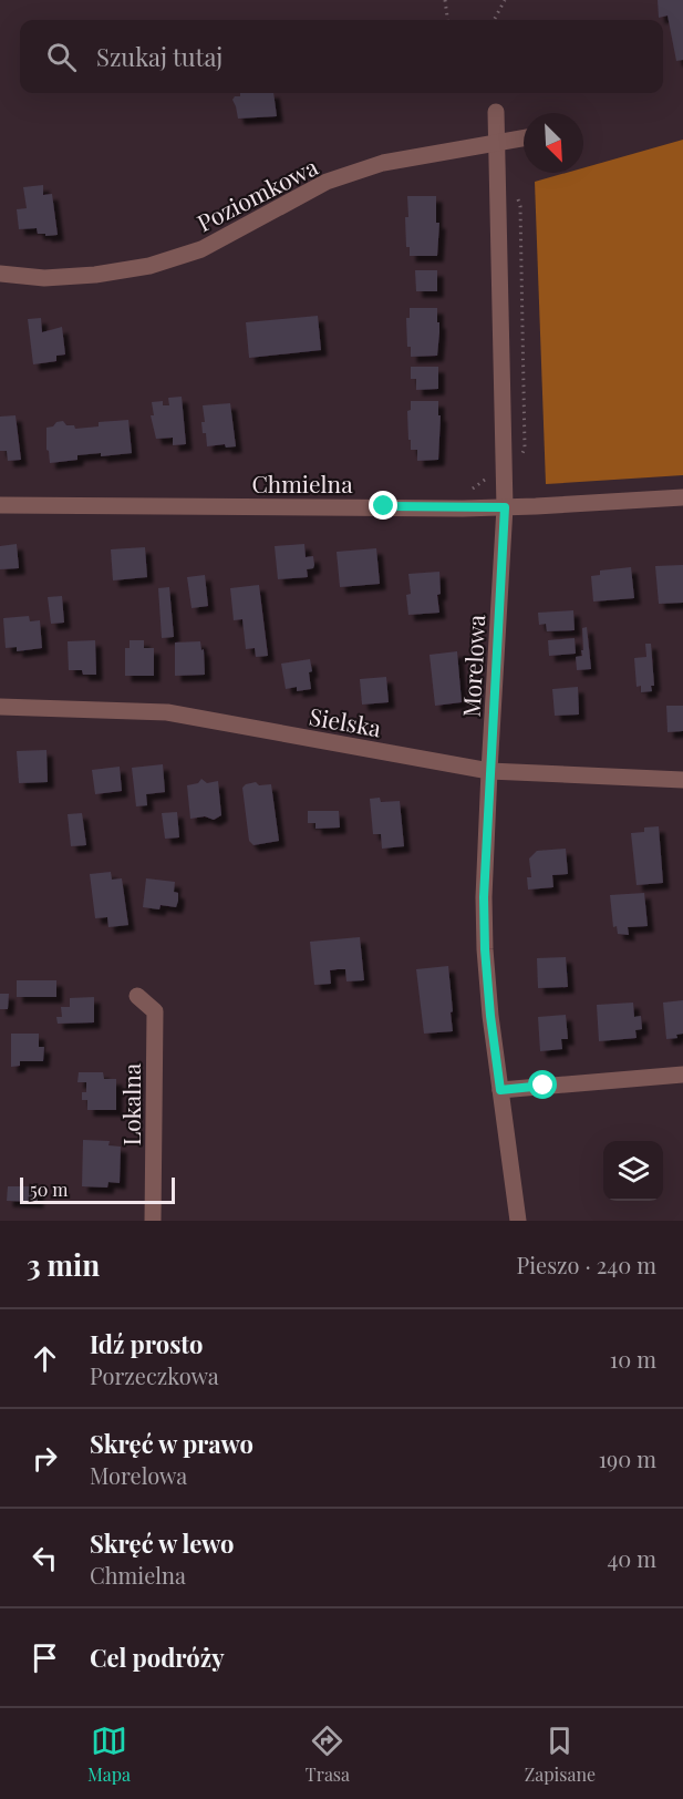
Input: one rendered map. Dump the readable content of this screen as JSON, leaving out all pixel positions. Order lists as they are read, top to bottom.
{
  "streets": {
    "street": [
      "Poziomkowa",
      "Chmielna",
      "Morelowa",
      "Sielska",
      "Lokalna"
    ]
  },
  "crossings": [
    ["Poziomkowa", "Morelowa"],
    ["Chmielna", "Morelowa"],
    ["Morelowa", "Sielska"]
  ],
  "scale_bar": "50 m",
  "north": "bottom right",
  "page": {
    "search": "Szukaj tutaj",
    "scale": "50 m",
    "heading": ["3 min", "Pieszo · 240 m"],
    "list": [
      ["Idź prosto", "Porzeczkowa", "10 m"],
      ["Skręć w prawo", "Morelowa", "190 m"],
      ["Skręć w lewo", "Chmielna", "40 m"],
      "Cel podróży"
    ],
    "nav": ["Mapa", "Trasa", "Zapisane"]
  }
}
